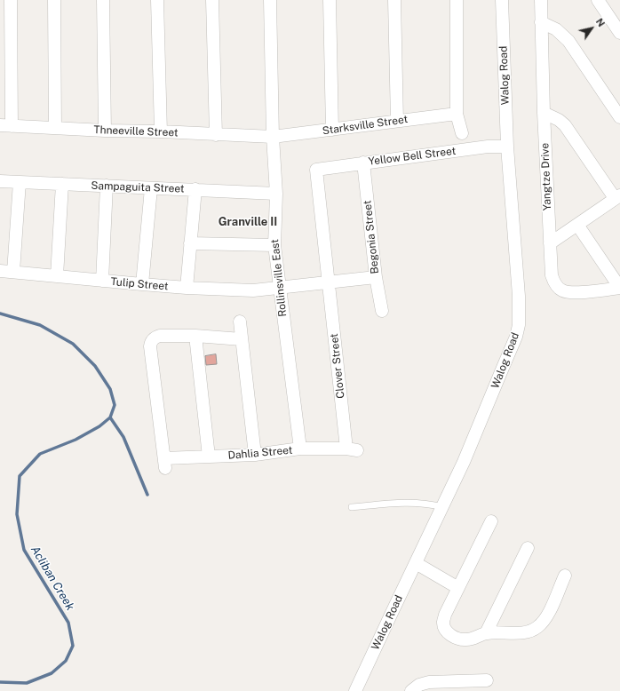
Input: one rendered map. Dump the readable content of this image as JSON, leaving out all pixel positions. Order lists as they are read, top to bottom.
{
  "streets": {
    "street": [
      "Walog Road",
      "Starksville Street",
      "Thneeville Street",
      "Yellow Bell Street",
      "Yangtze Drive",
      "Sampaguita Street",
      "Begonia Street",
      "Rollinsville East",
      "Tulip Street",
      "Clover Street",
      "Dahlia Street"
    ]
  },
  "crossings": [
    ["Walog Road", "Yellow Bell Street"],
    ["Starksville Street", "Thneeville Street"],
    ["Starksville Street", "Rollinsville East"],
    ["Thneeville Street", "Rollinsville East"],
    ["Yellow Bell Street", "Begonia Street"],
    ["Yellow Bell Street", "Clover Street"],
    ["Sampaguita Street", "Rollinsville East"],
    ["Begonia Street", "Tulip Street"],
    ["Rollinsville East", "Tulip Street"],
    ["Rollinsville East", "Dahlia Street"],
    ["Tulip Street", "Clover Street"],
    ["Clover Street", "Dahlia Street"]
  ],
  "districts": ["Granville II"],
  "water": ["Acliban Creek"],
  "north": "top right"
}
